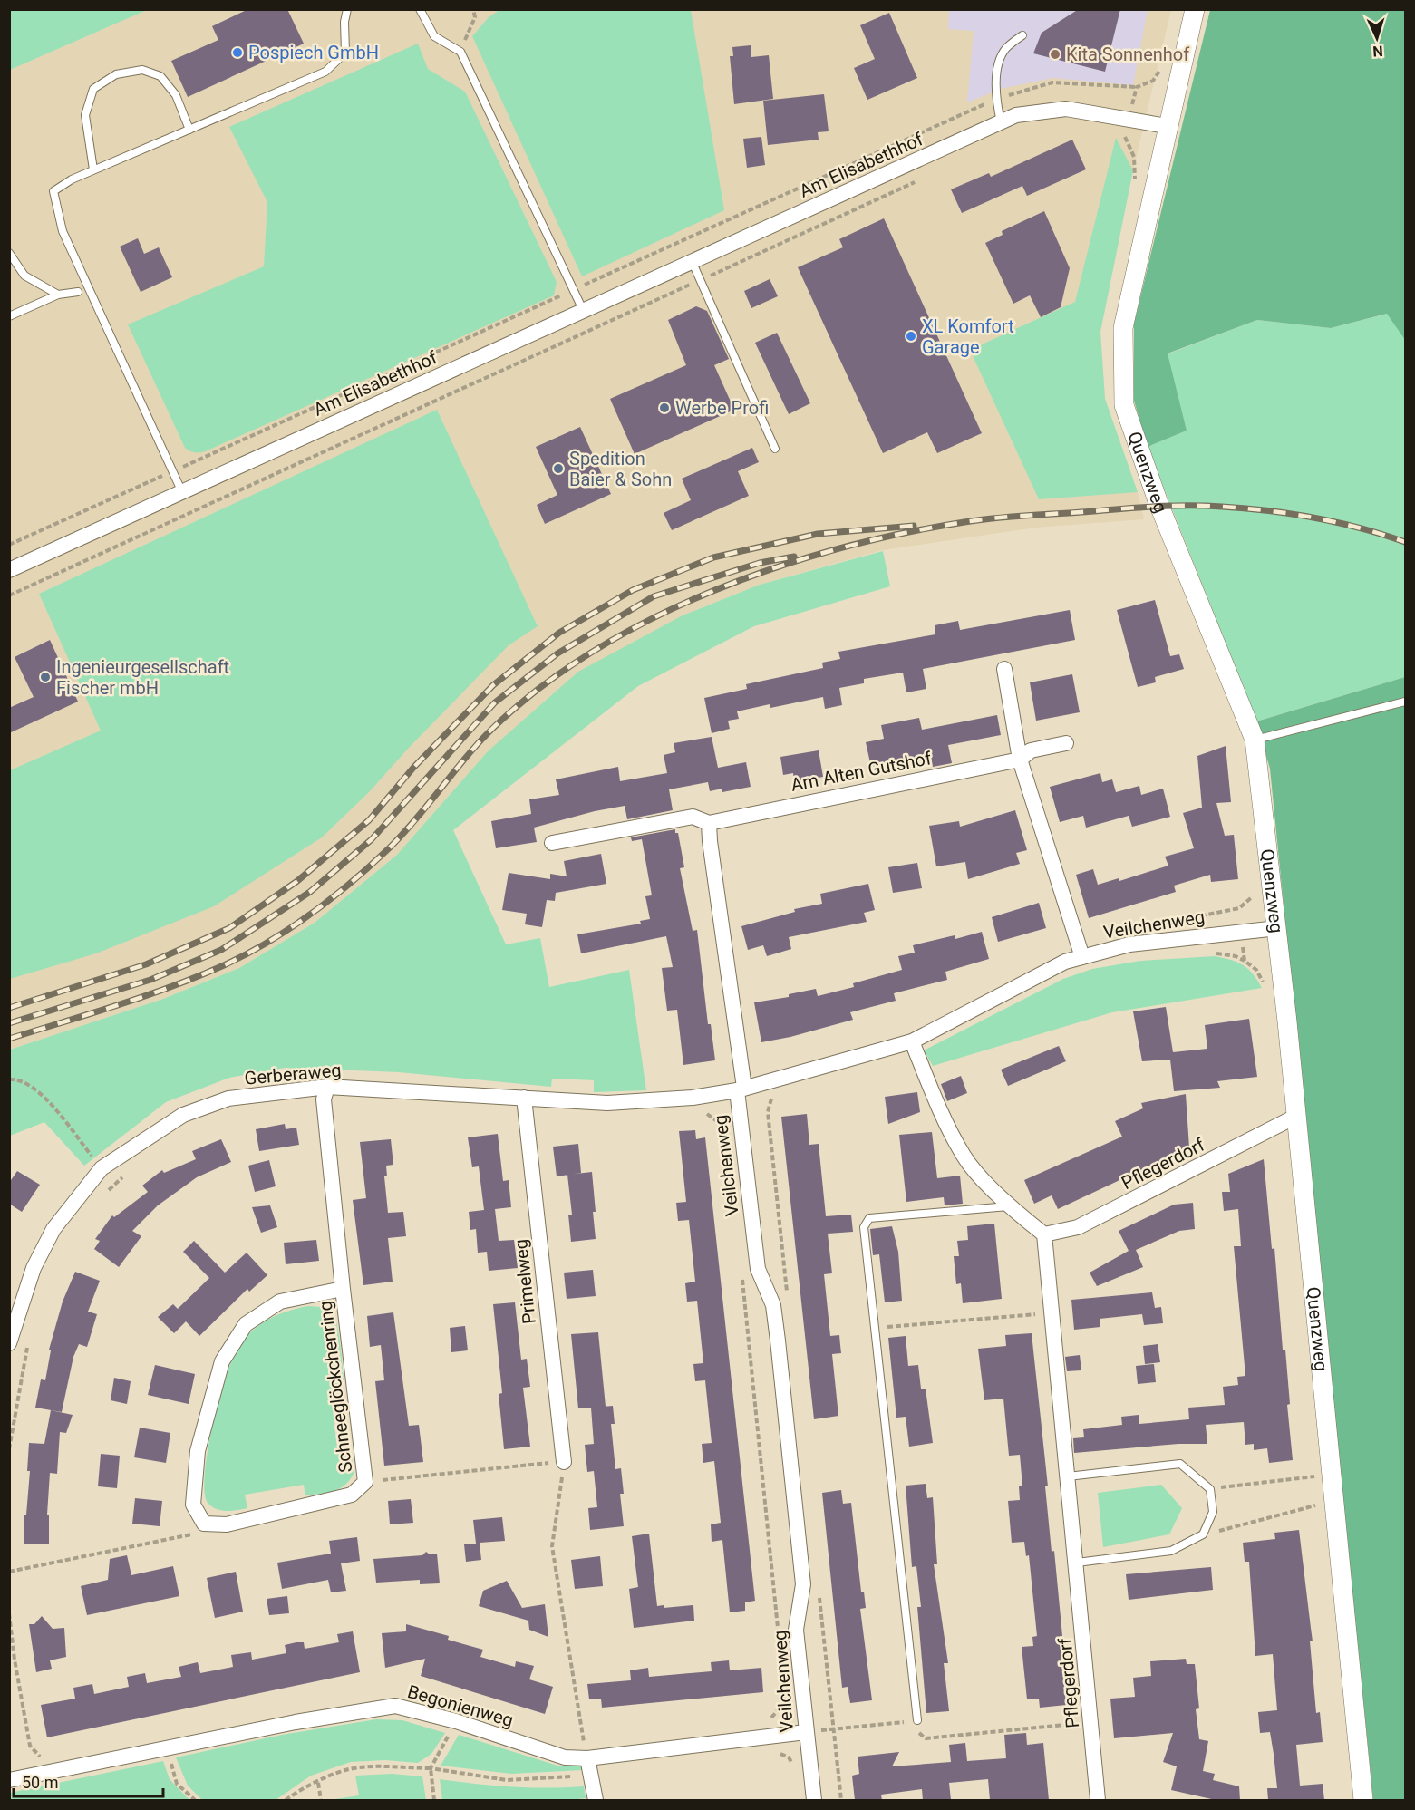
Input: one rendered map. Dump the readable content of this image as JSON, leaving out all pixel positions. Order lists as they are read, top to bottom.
{
  "streets": {
    "street": [
      "Am Elisabethhof",
      "Quenzweg",
      "Am Alten Gutshof",
      "Veilchenweg",
      "Gerberaweg",
      "Pflegerdorf",
      "Primelweg",
      "Schneeglöckchenring",
      "Begonienweg"
    ]
  },
  "crossings": [
    ["Am Elisabethhof", "Quenzweg"],
    ["Quenzweg", "Veilchenweg"],
    ["Quenzweg", "Pflegerdorf"],
    ["Veilchenweg", "Gerberaweg"],
    ["Veilchenweg", "Begonienweg"],
    ["Gerberaweg", "Primelweg"],
    ["Gerberaweg", "Schneeglöckchenring"]
  ],
  "places": [
    "Pospiech GmbH",
    "Kita Sonnenhof",
    "XL Komfort Garage",
    "Werbe Profi",
    "Spedition Baier & Sohn",
    "Ingenieurgesellschaft Fischer mbH"
  ],
  "scale_bar": "50 m",
  "north": "bottom"
}
